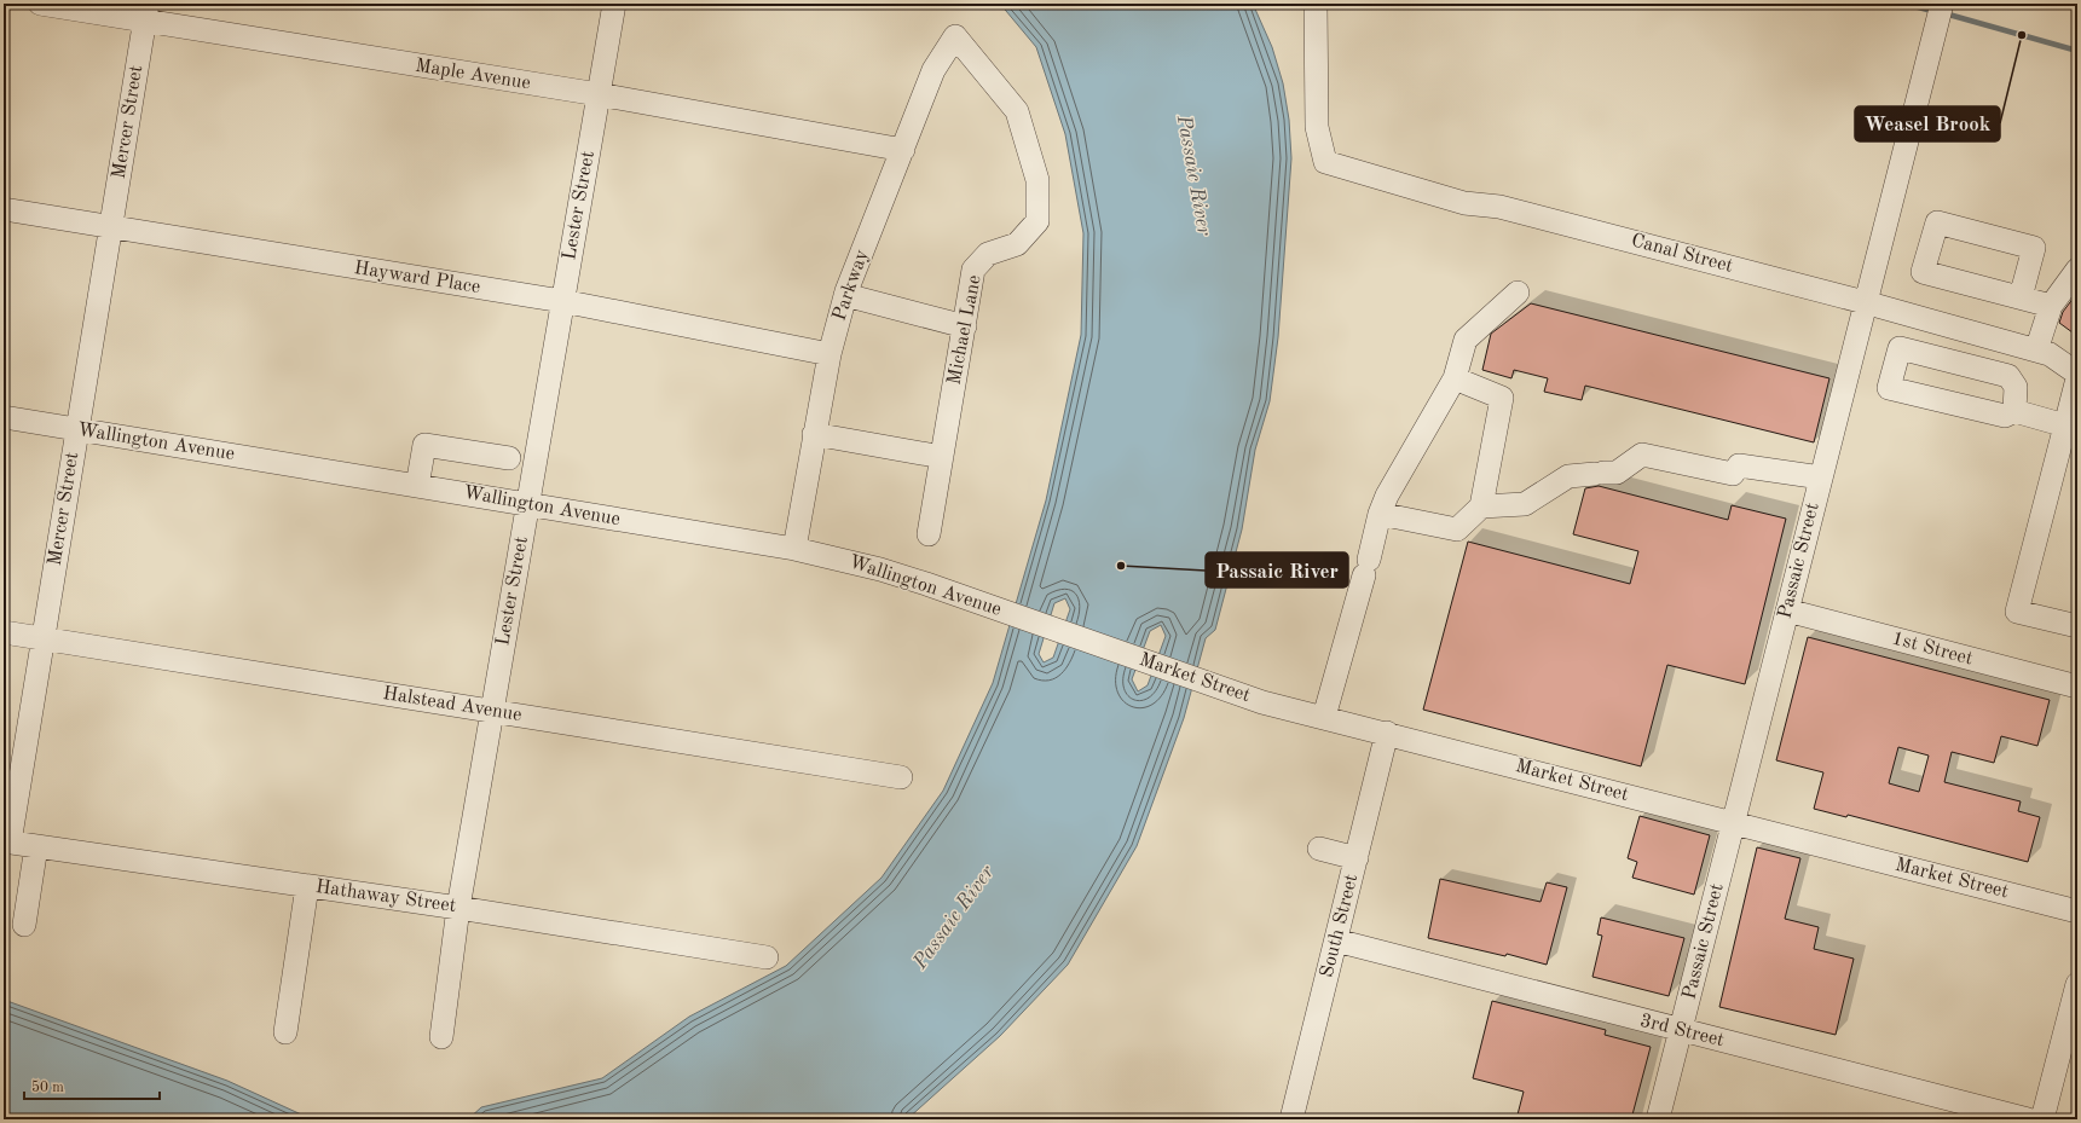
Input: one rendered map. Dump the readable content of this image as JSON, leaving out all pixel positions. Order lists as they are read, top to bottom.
{
  "streets": {
    "street": [
      "Maple Avenue",
      "Mercer Street",
      "Lester Street",
      "Canal Street",
      "Hayward Place",
      "Parkway",
      "Michael Lane",
      "Wallington Avenue",
      "Passaic Street",
      "1st Street",
      "Market Street",
      "Halstead Avenue",
      "Hathaway Street",
      "South Street",
      "3rd Street"
    ]
  },
  "crossings": [
    ["Maple Avenue", "Mercer Street"],
    ["Maple Avenue", "Lester Street"],
    ["Maple Avenue", "Parkway"],
    ["Mercer Street", "Hayward Place"],
    ["Mercer Street", "Wallington Avenue"],
    ["Mercer Street", "Halstead Avenue"],
    ["Mercer Street", "Hathaway Street"],
    ["Lester Street", "Hayward Place"],
    ["Lester Street", "Wallington Avenue"],
    ["Lester Street", "Halstead Avenue"],
    ["Lester Street", "Hathaway Street"],
    ["Canal Street", "Passaic Street"],
    ["Hayward Place", "Parkway"],
    ["Parkway", "Michael Lane"],
    ["Parkway", "Wallington Avenue"],
    ["Wallington Avenue", "Market Street"],
    ["Passaic Street", "1st Street"],
    ["Passaic Street", "Market Street"],
    ["Passaic Street", "3rd Street"],
    ["Market Street", "South Street"],
    ["South Street", "3rd Street"]
  ],
  "water": ["Passaic River"],
  "places": ["Weasel Brook", "Passaic River"],
  "scale_bar": "50 m"
}
